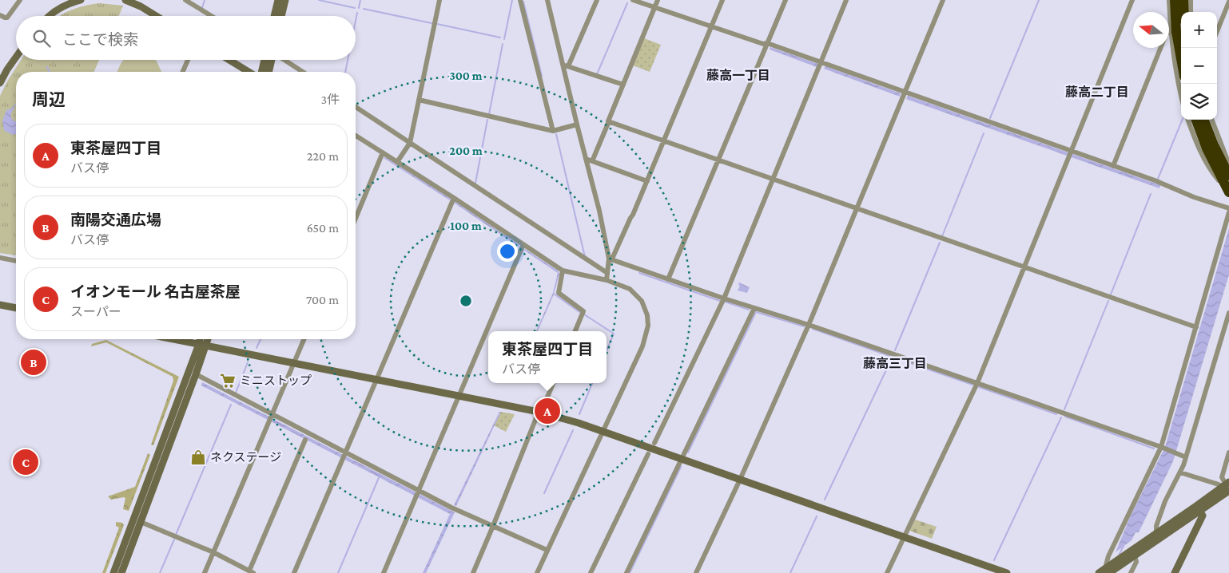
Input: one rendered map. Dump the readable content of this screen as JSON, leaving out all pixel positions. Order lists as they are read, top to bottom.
{
  "districts": ["藤高一丁目", "藤高二丁目", "藤高三丁目"],
  "places": {
    "supermarket": ["ミニストップ"],
    "shop": ["ネクステージ"]
  },
  "north": "left",
  "page": {
    "map_buttons": ["+", "−"],
    "search": "ここで検索",
    "heading": ["周辺", "3件"],
    "list": [
      {
        "mark": "A",
        "name": "東茶屋四丁目",
        "note": "バス停",
        "value": "220 m"
      },
      {
        "mark": "B",
        "name": "南陽交通広場",
        "note": "バス停",
        "value": "650 m"
      },
      {
        "mark": "C",
        "name": "イオンモール 名古屋茶屋",
        "note": "スーパー",
        "value": "700 m"
      }
    ],
    "popup": ["東茶屋四丁目", "バス停"],
    "pins": ["B", "A", "C"]
  },
  "rings": ["300 m", "200 m", "100 m"]
}
